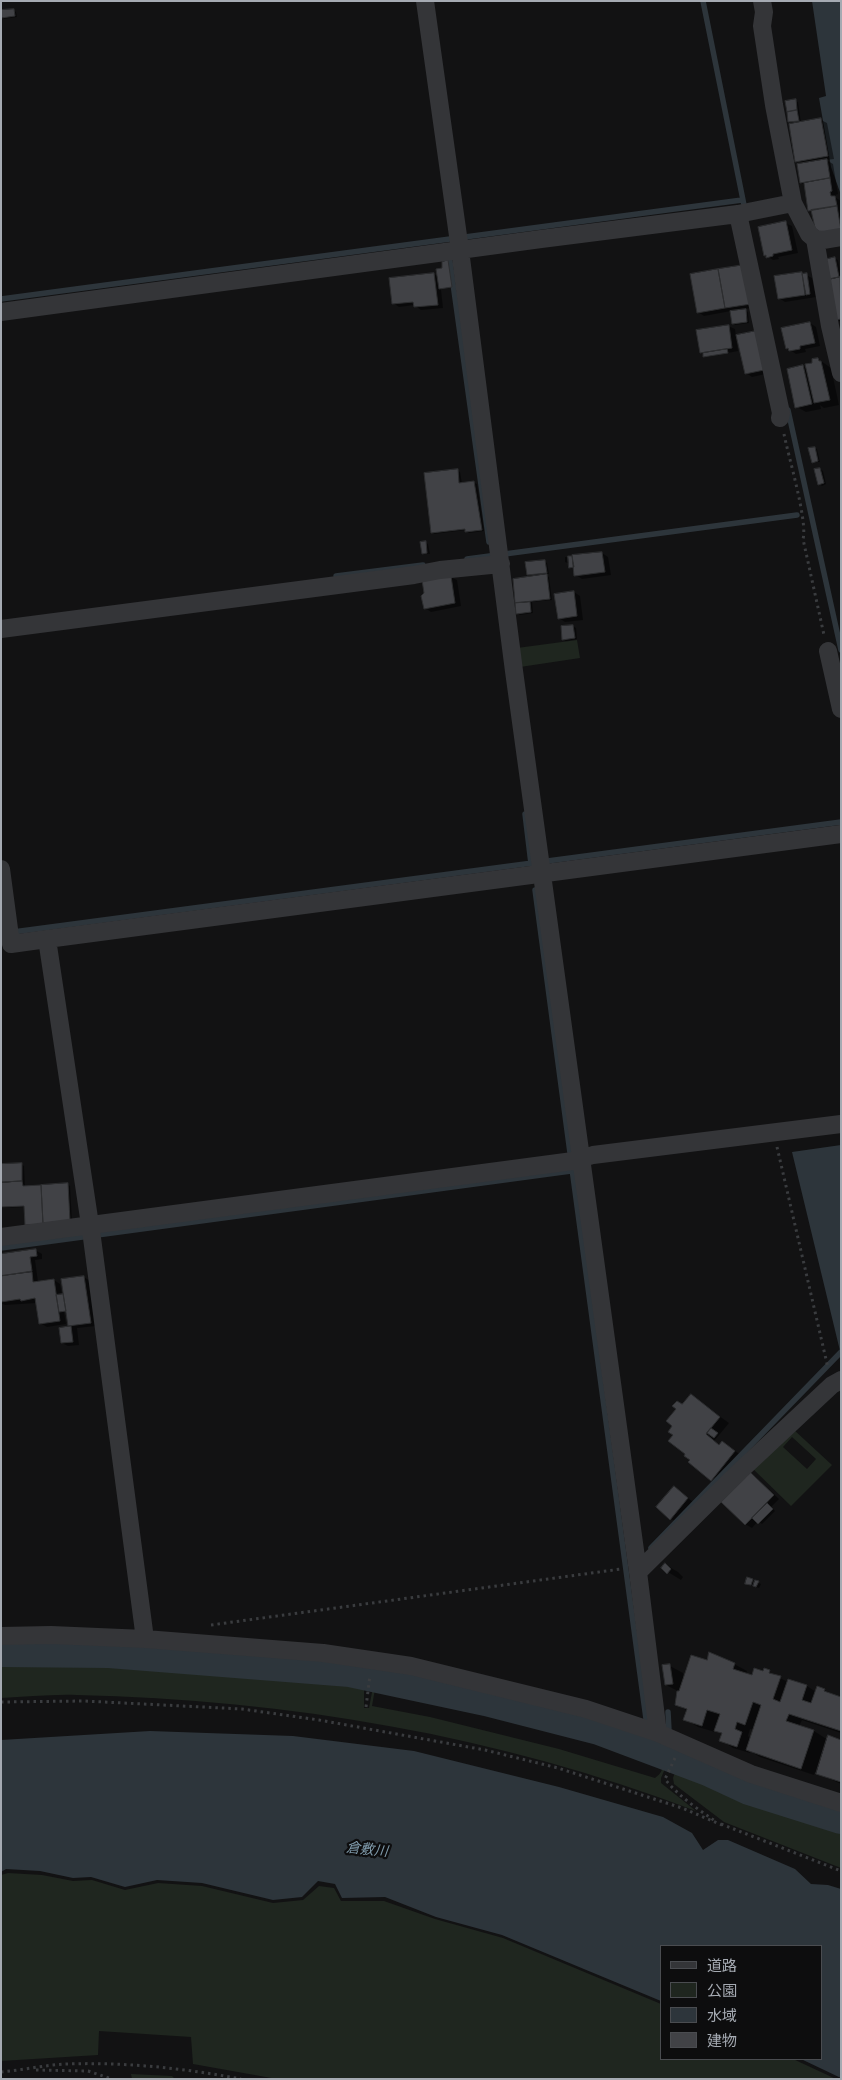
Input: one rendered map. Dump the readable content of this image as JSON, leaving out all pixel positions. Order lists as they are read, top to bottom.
{
  "water": ["倉敷川"],
  "legend": [
    "道路",
    "公園",
    "水域",
    "建物"
  ]
}
